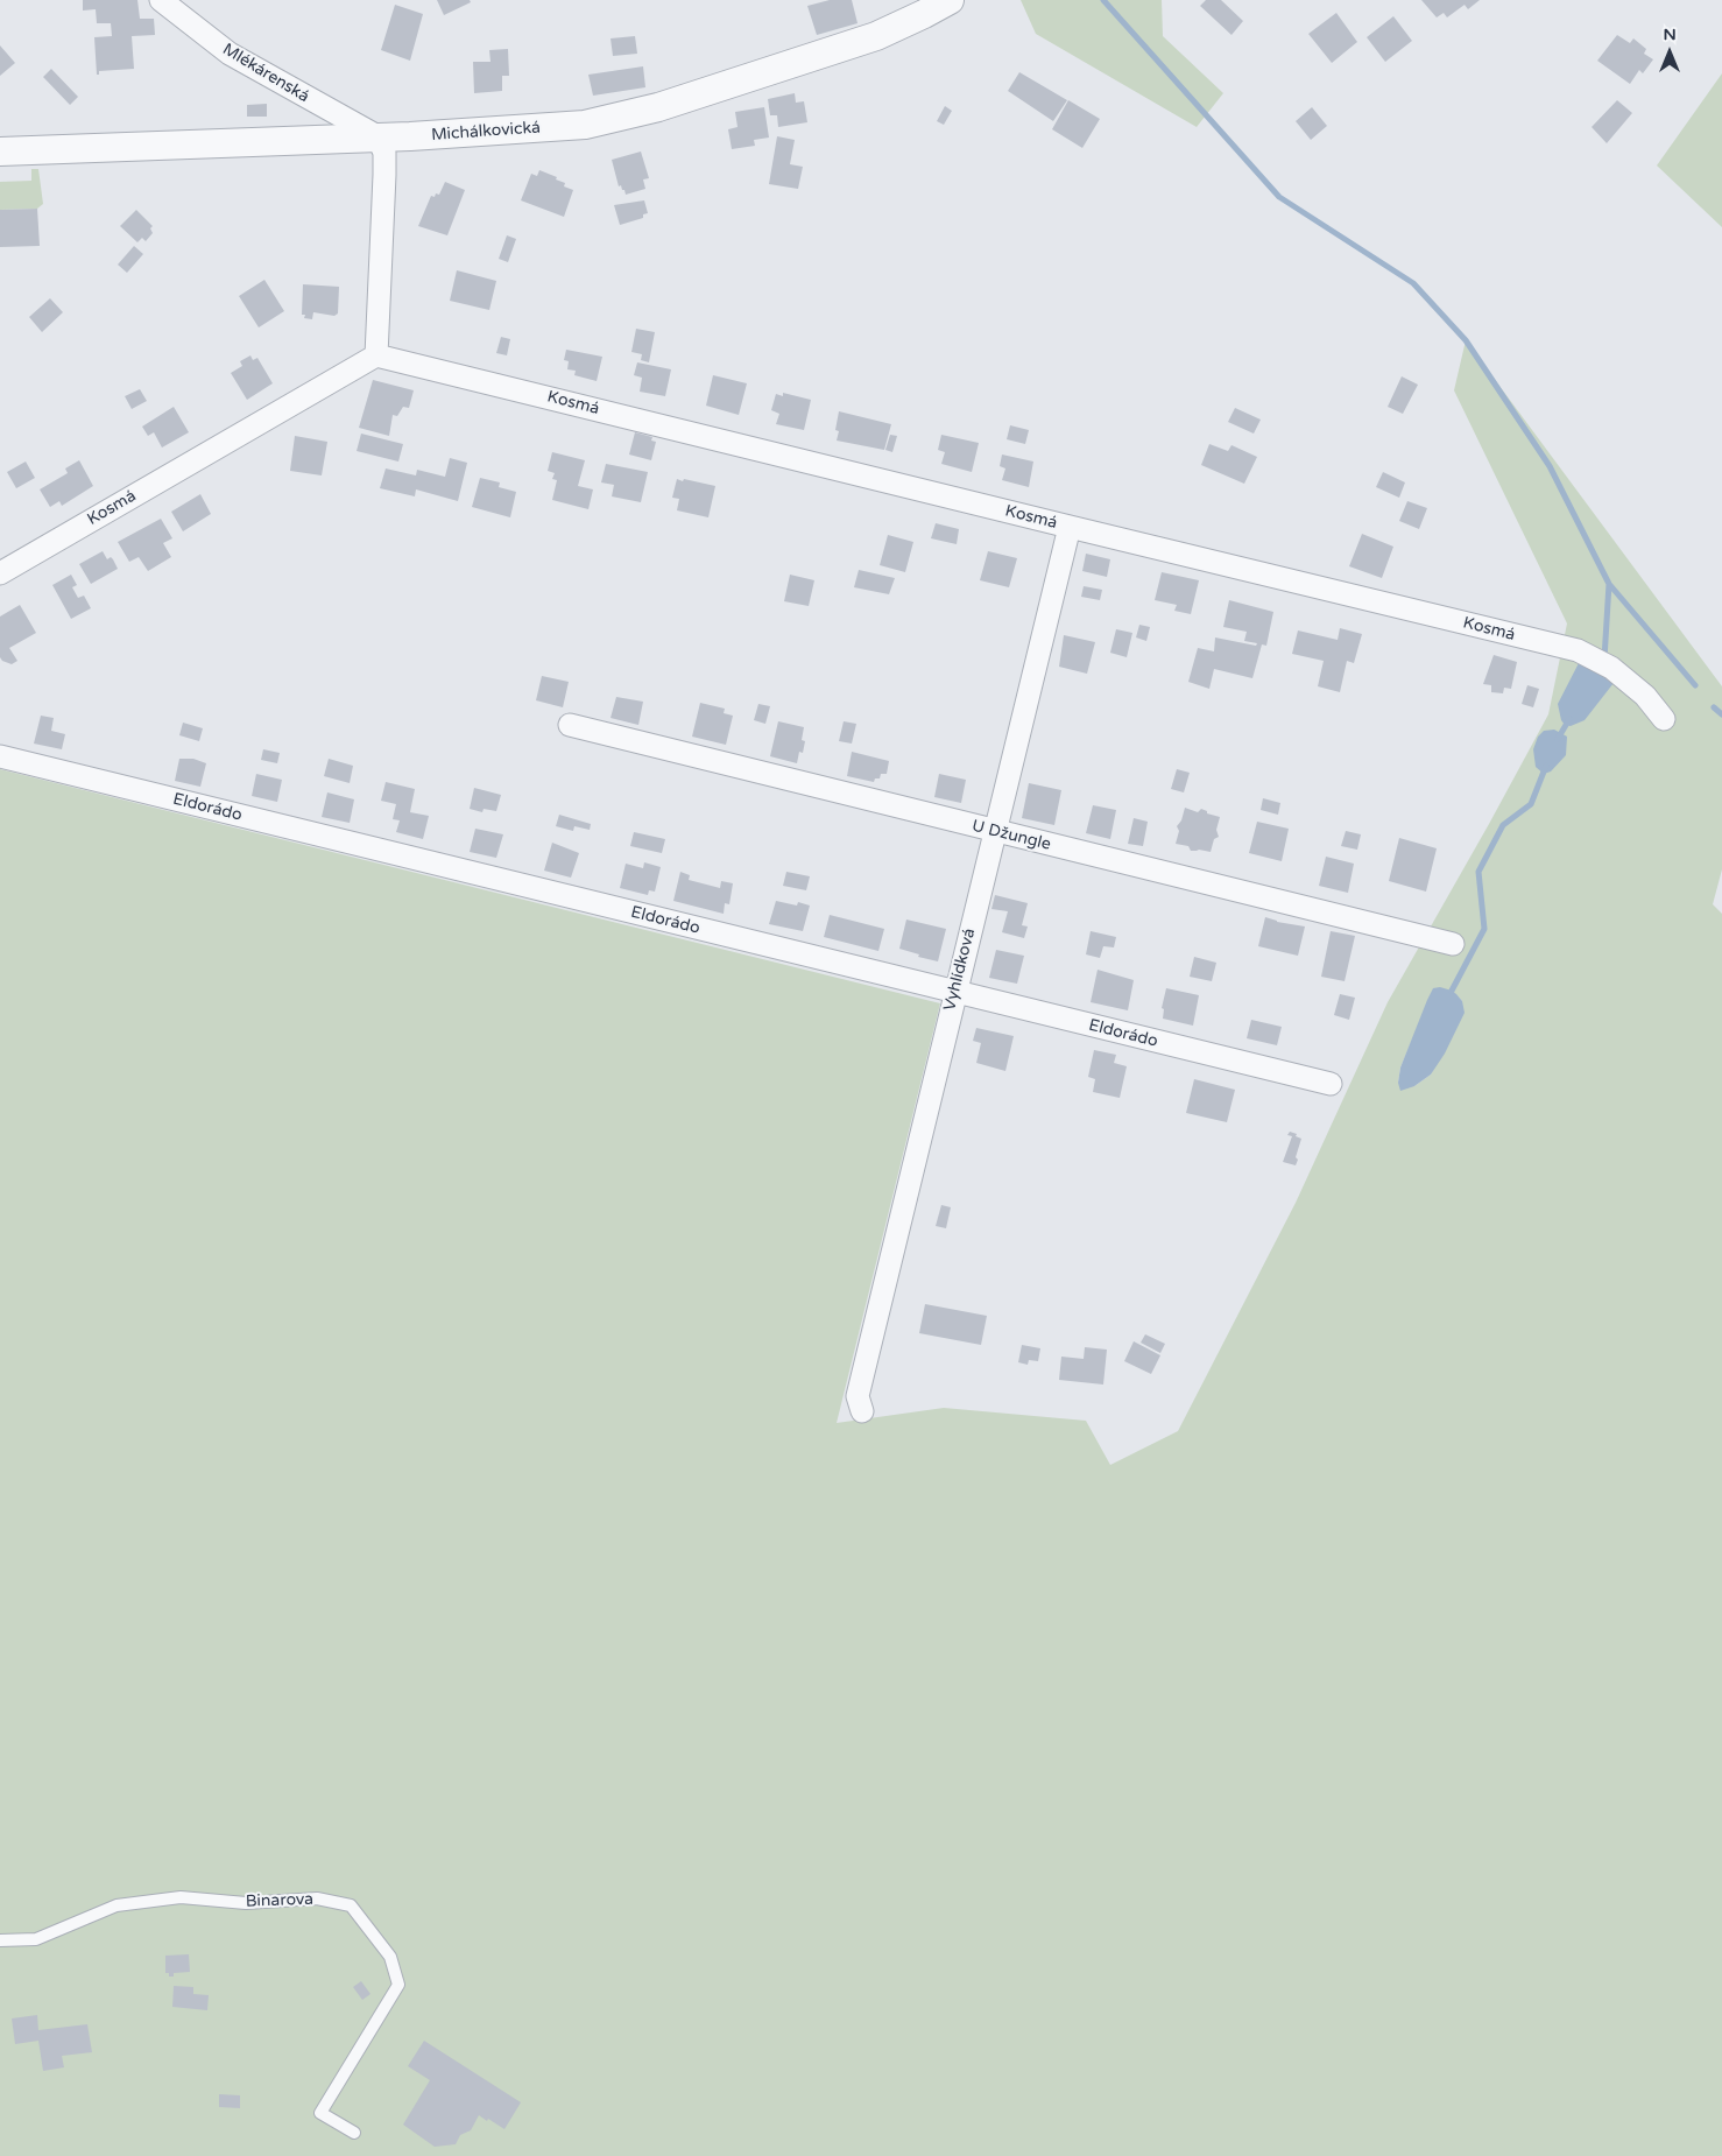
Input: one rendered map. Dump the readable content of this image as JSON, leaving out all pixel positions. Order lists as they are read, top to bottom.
{
  "streets": {
    "street": [
      "Mlékárenská",
      "Michálkovická",
      "Kosmá",
      "Eldorádo",
      "U Džungle",
      "Vyhlídková"
    ],
    "lane": ["Binarova"]
  },
  "crossings": [
    ["Mlékárenská", "Michálkovická"],
    ["Kosmá", "Vyhlídková"],
    ["Eldorádo", "Vyhlídková"],
    ["U Džungle", "Vyhlídková"]
  ],
  "north": "top"
}
